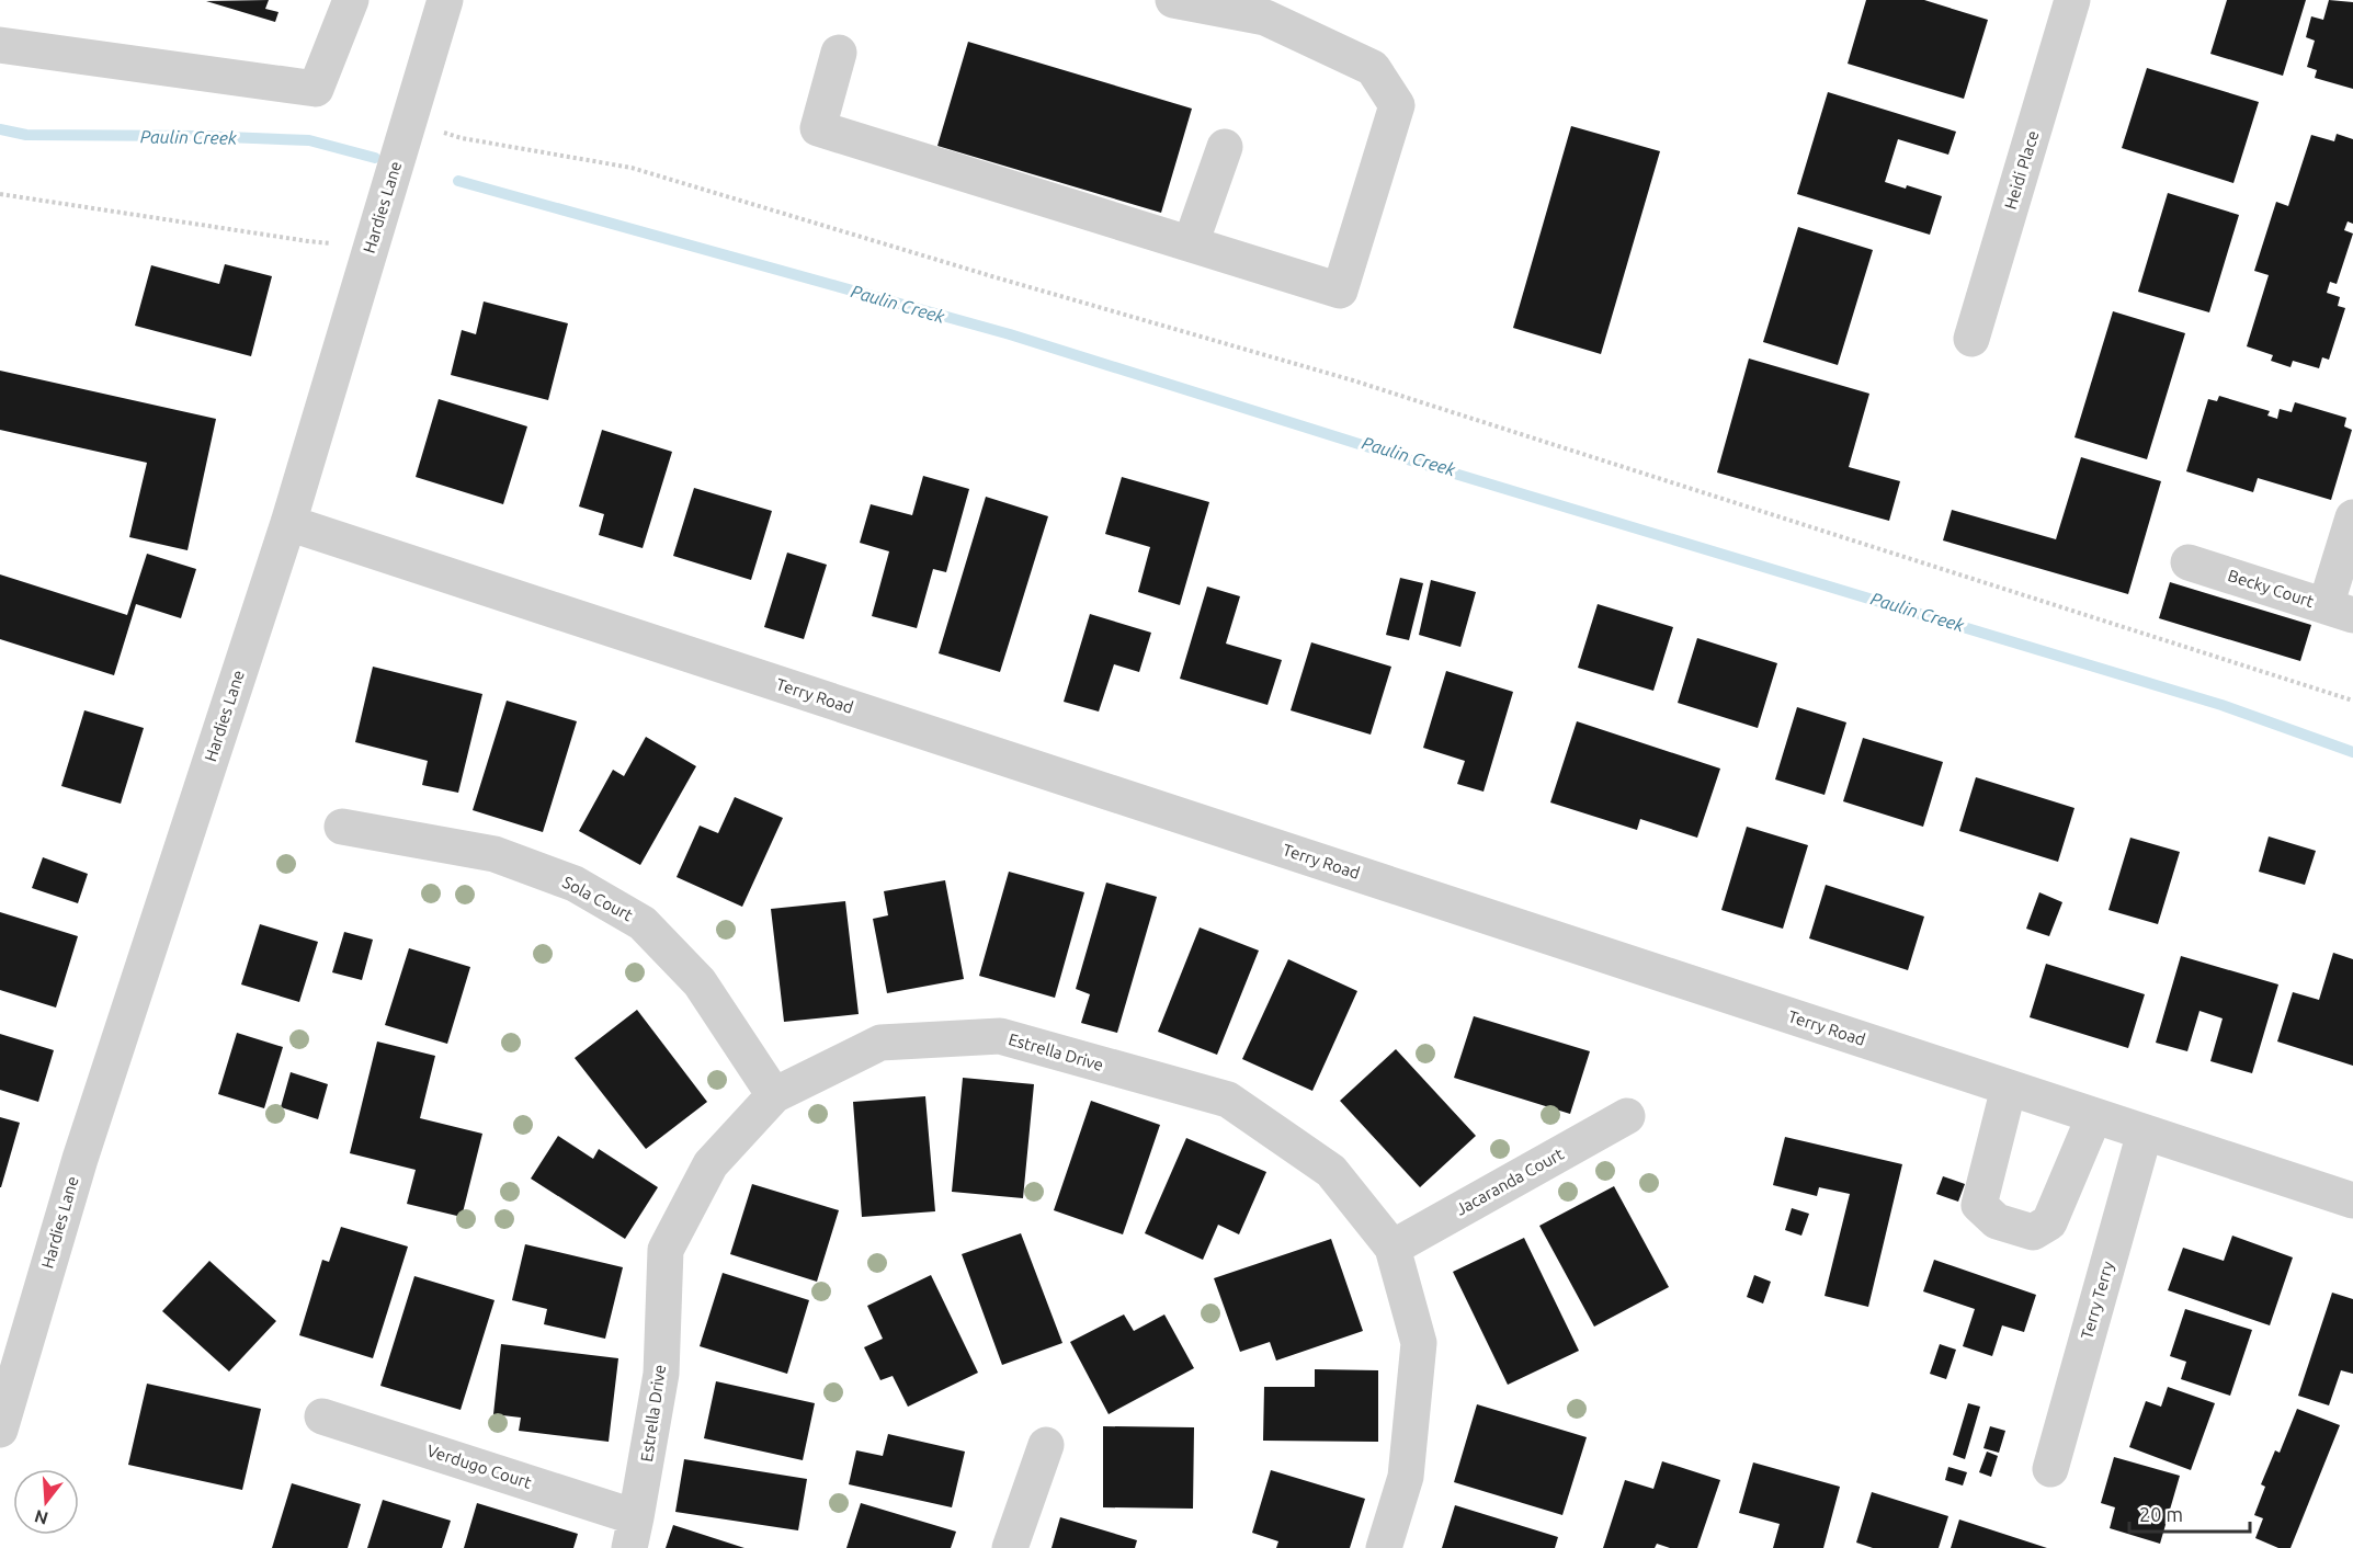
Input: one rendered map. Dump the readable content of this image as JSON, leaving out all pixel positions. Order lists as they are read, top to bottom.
{
  "streets": {
    "street": [
      "Heidi Place",
      "Hardies Lane",
      "Becky Court",
      "Terry Road",
      "Sola Court",
      "Estrella Drive",
      "Jacaranda Court",
      "Terry Terry",
      "Verdugo Court"
    ]
  },
  "crossings": [
    ["Hardies Lane", "Terry Road"],
    ["Terry Road", "Terry Terry"],
    ["Sola Court", "Estrella Drive"],
    ["Estrella Drive", "Jacaranda Court"],
    ["Estrella Drive", "Verdugo Court"]
  ],
  "water": ["Paulin Creek"],
  "scale_bar": "20 m",
  "north": "bottom"
}
